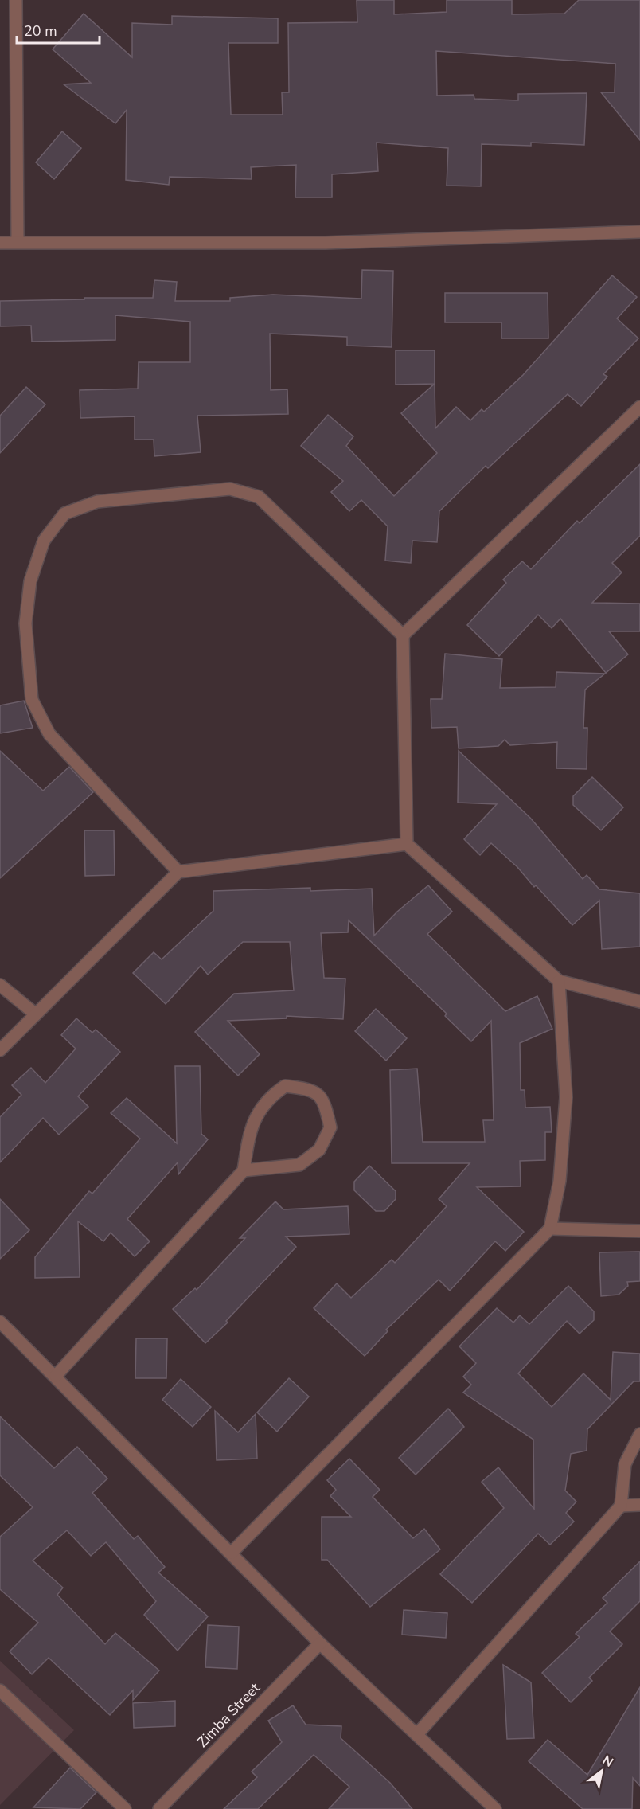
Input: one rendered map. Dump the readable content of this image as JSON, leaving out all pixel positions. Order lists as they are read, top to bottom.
{
  "streets": {
    "street": ["Zimba Street"]
  },
  "scale_bar": "20 m",
  "north": "top right"
}
